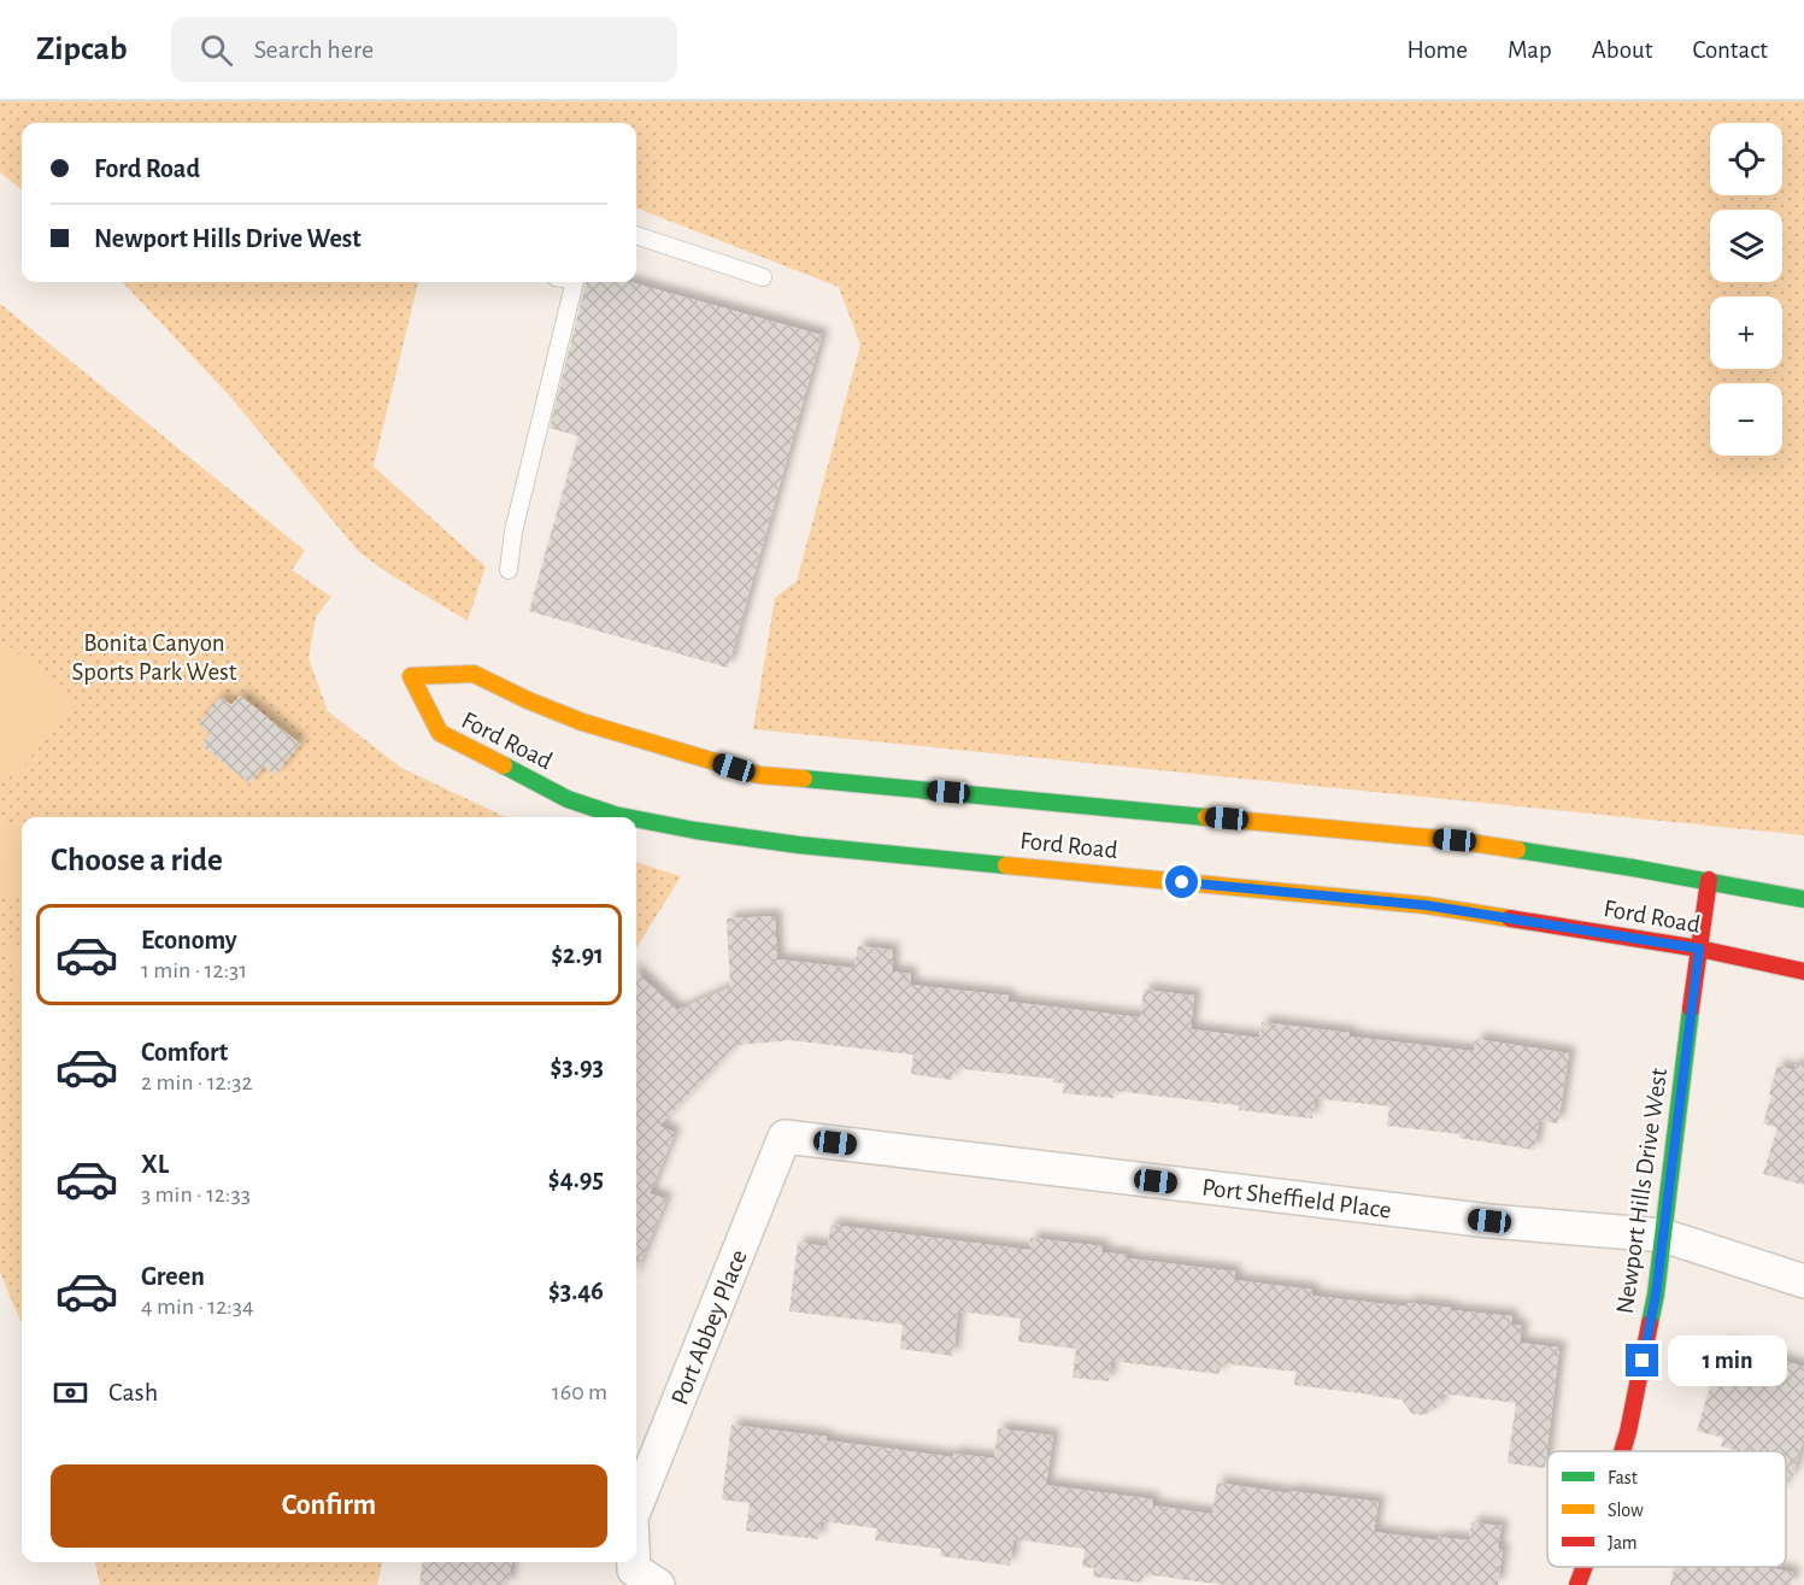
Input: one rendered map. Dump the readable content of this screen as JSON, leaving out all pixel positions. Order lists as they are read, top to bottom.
{
  "streets": {
    "street": [
      "Ford Road",
      "Newport Hills Drive West",
      "Port Sheffield Place",
      "Port Abbey Place"
    ]
  },
  "crossings": [
    ["Ford Road", "Newport Hills Drive West"],
    ["Newport Hills Drive West", "Port Sheffield Place"],
    ["Port Sheffield Place", "Port Abbey Place"]
  ],
  "parks": ["Bonita Canyon Sports Park West"],
  "legend": ["Fast", "Slow", "Jam"],
  "page": {
    "header": "Zipcab",
    "search": "Search here",
    "nav": [
      "Home",
      "Map",
      "About",
      "Contact"
    ],
    "map_buttons": ["+", "−"],
    "banner": ["Ford Road", "Newport Hills Drive West"],
    "heading": "Choose a ride",
    "list": [
      {
        "name": "Economy",
        "note": "1 min · 12:31",
        "value": "$2.91"
      },
      {
        "name": "Comfort",
        "note": "2 min · 12:32",
        "value": "$3.93"
      },
      {
        "name": "XL",
        "note": "3 min · 12:33",
        "value": "$4.95"
      },
      {
        "name": "Green",
        "note": "4 min · 12:34",
        "value": "$3.46"
      }
    ],
    "bubble": "1 min",
    "pay": ["Cash", "160 m"],
    "buttons": "Confirm"
  }
}
